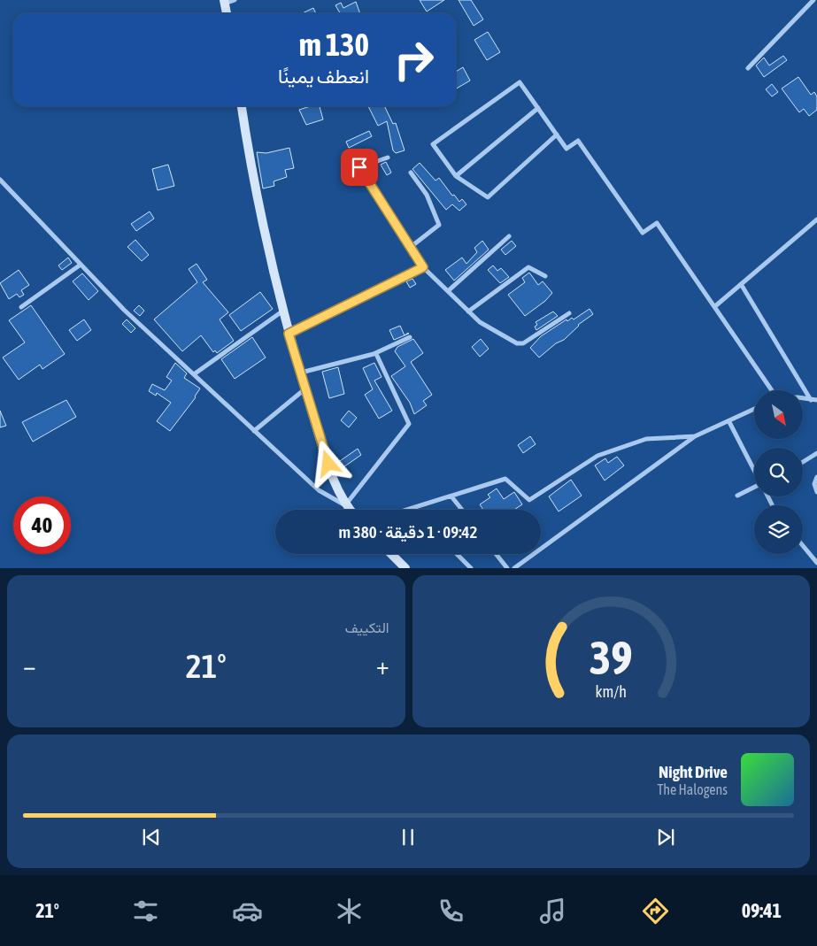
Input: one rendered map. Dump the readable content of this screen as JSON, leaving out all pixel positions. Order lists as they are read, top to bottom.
{
  "north": "bottom right",
  "page": {
    "turn": ["130 m", "انعطف يمينًا"],
    "limit": "40",
    "trip": "09:42 · 1 دقيقة · 380 m",
    "tile": "التكييف",
    "heat": ["−", "21°", "+"],
    "song": ["Night Drive", "The Halogens"],
    "tabs": ["09:41", "21°"],
    "gauge": ["39", "km/h"]
  }
}
